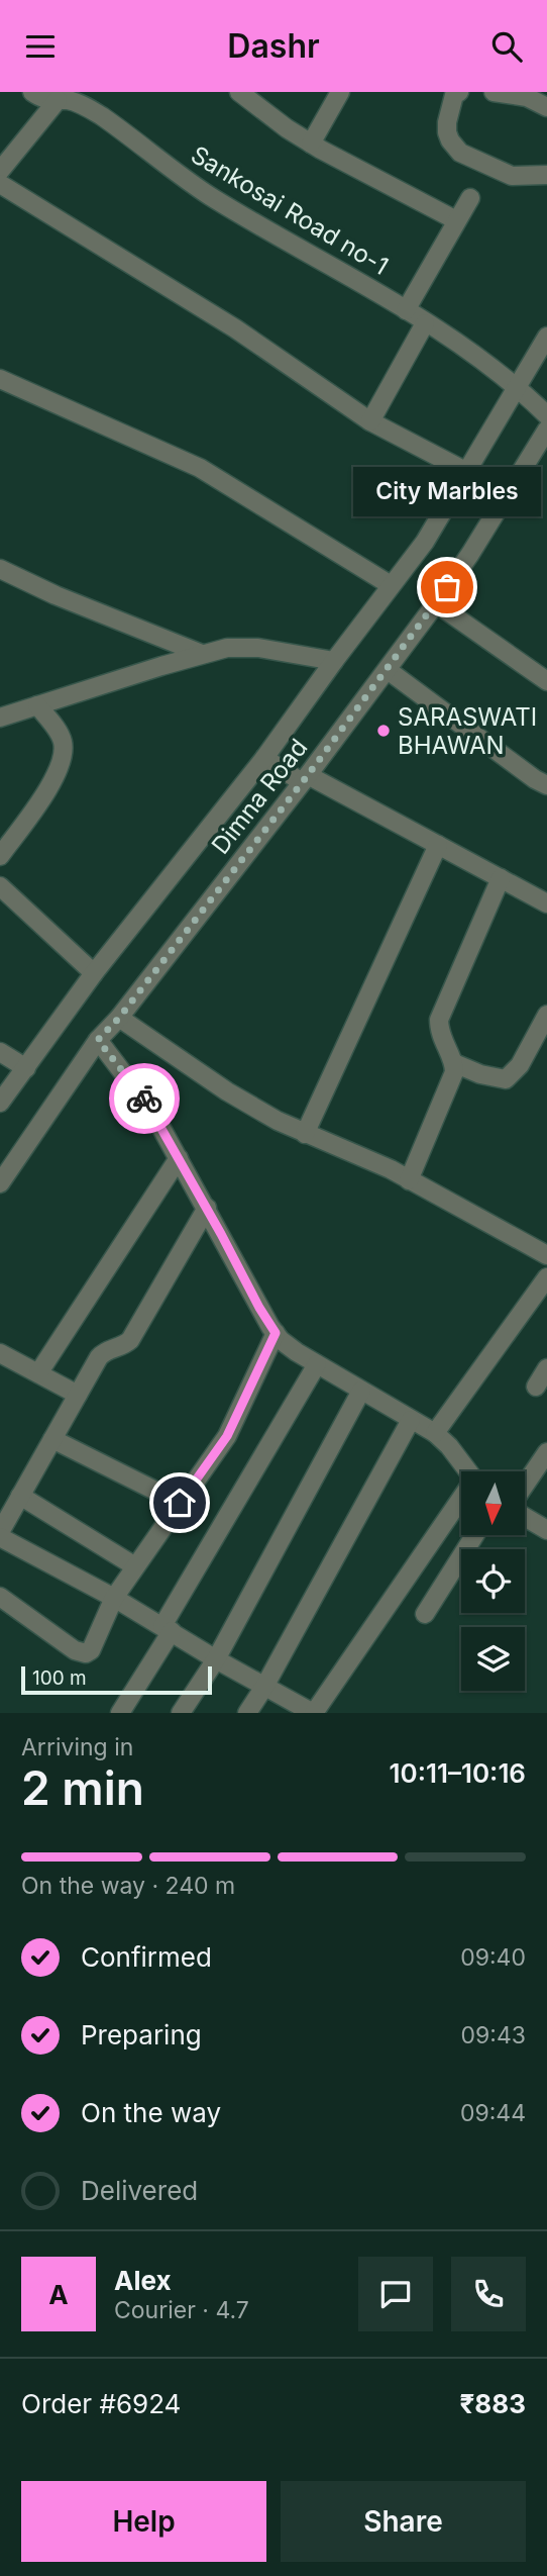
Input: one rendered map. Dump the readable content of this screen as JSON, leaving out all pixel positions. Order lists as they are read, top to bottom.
{
  "streets": {
    "street": ["Sankosai Road no-1", "Dimna Road"]
  },
  "places": ["City Marbles", "SARASWATI BHAWAN"],
  "scale_bar": "100 m",
  "north": "bottom",
  "page": {
    "header": "Dashr",
    "bubble": "City Marbles",
    "scale": "100 m",
    "heading": ["2 min", "Arriving in", "10:11–10:16"],
    "panel": [
      "Alex",
      "Courier · 4.7",
      "Order #6924",
      "₹883"
    ],
    "bar": "On the way · 240 m",
    "list": [
      ["Confirmed", "09:40"],
      ["Preparing", "09:43"],
      ["On the way", "09:44"],
      "Delivered"
    ],
    "round": "A",
    "buttons": ["Help", "Share"]
  }
}
